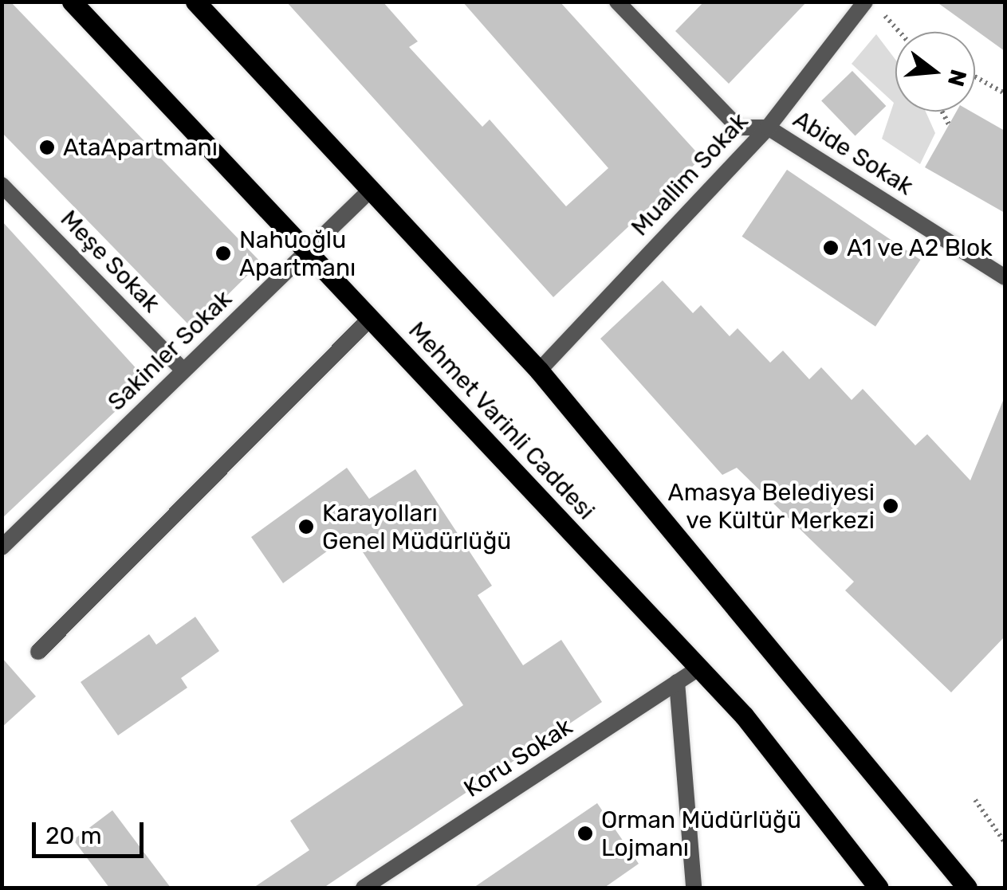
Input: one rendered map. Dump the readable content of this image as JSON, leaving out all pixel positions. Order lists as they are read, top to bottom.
{
  "streets": {
    "main road": ["Mehmet Varinli Caddesi"],
    "street": [
      "Abide Sokak",
      "Muallim Sokak",
      "Meşe Sokak",
      "Sakinler Sokak",
      "Koru Sokak"
    ]
  },
  "crossings": [
    ["Abide Sokak", "Muallim Sokak"],
    ["Meşe Sokak", "Sakinler Sokak"],
    ["Sakinler Sokak", "Mehmet Varinli Caddesi"],
    ["Mehmet Varinli Caddesi", "Koru Sokak"]
  ],
  "places": [
    "AtaApartmanı",
    "A1 ve A2 Blok",
    "Nahuoğlu Apartmanı",
    "Amasya Belediyesi ve Kültür Merkezi",
    "Karayolları Genel Müdürlüğü",
    "Orman Müdürlüğü Lojmanı"
  ],
  "scale_bar": "20 m",
  "north": "right"
}
